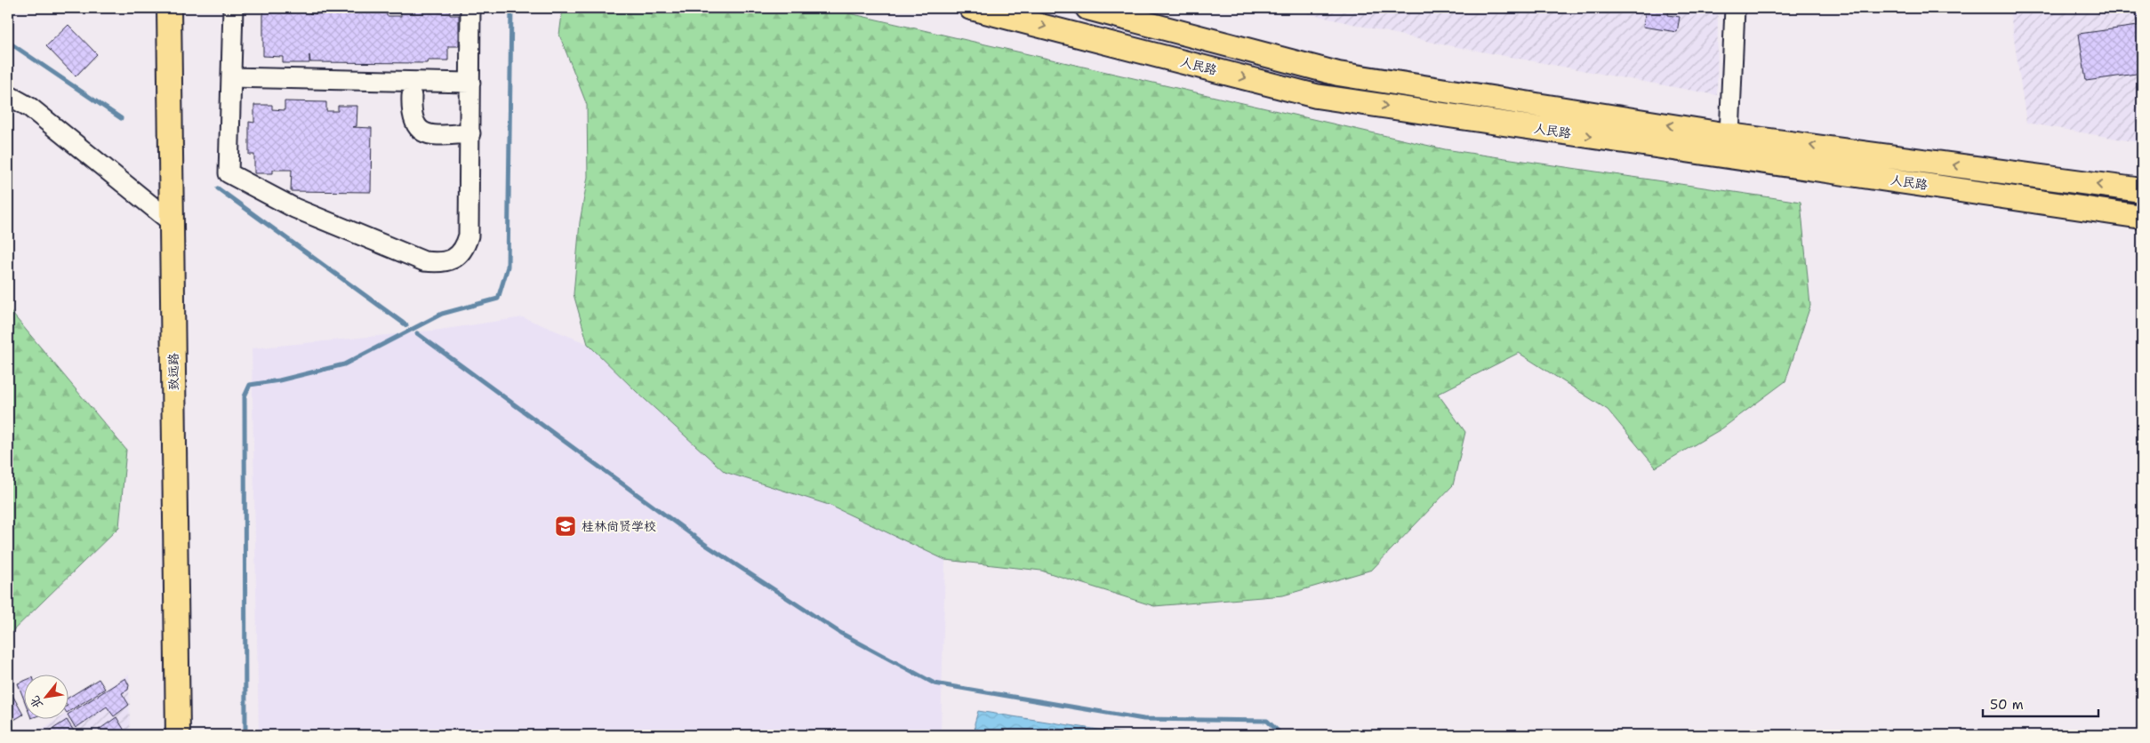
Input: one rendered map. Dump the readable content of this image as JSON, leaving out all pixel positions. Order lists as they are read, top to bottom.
{
  "streets": {
    "main road": ["人民路", "致远路"]
  },
  "places": {
    "school or university": ["桂林尚贤学校"]
  },
  "scale_bar": "50 m",
  "north": "bottom left"
}
